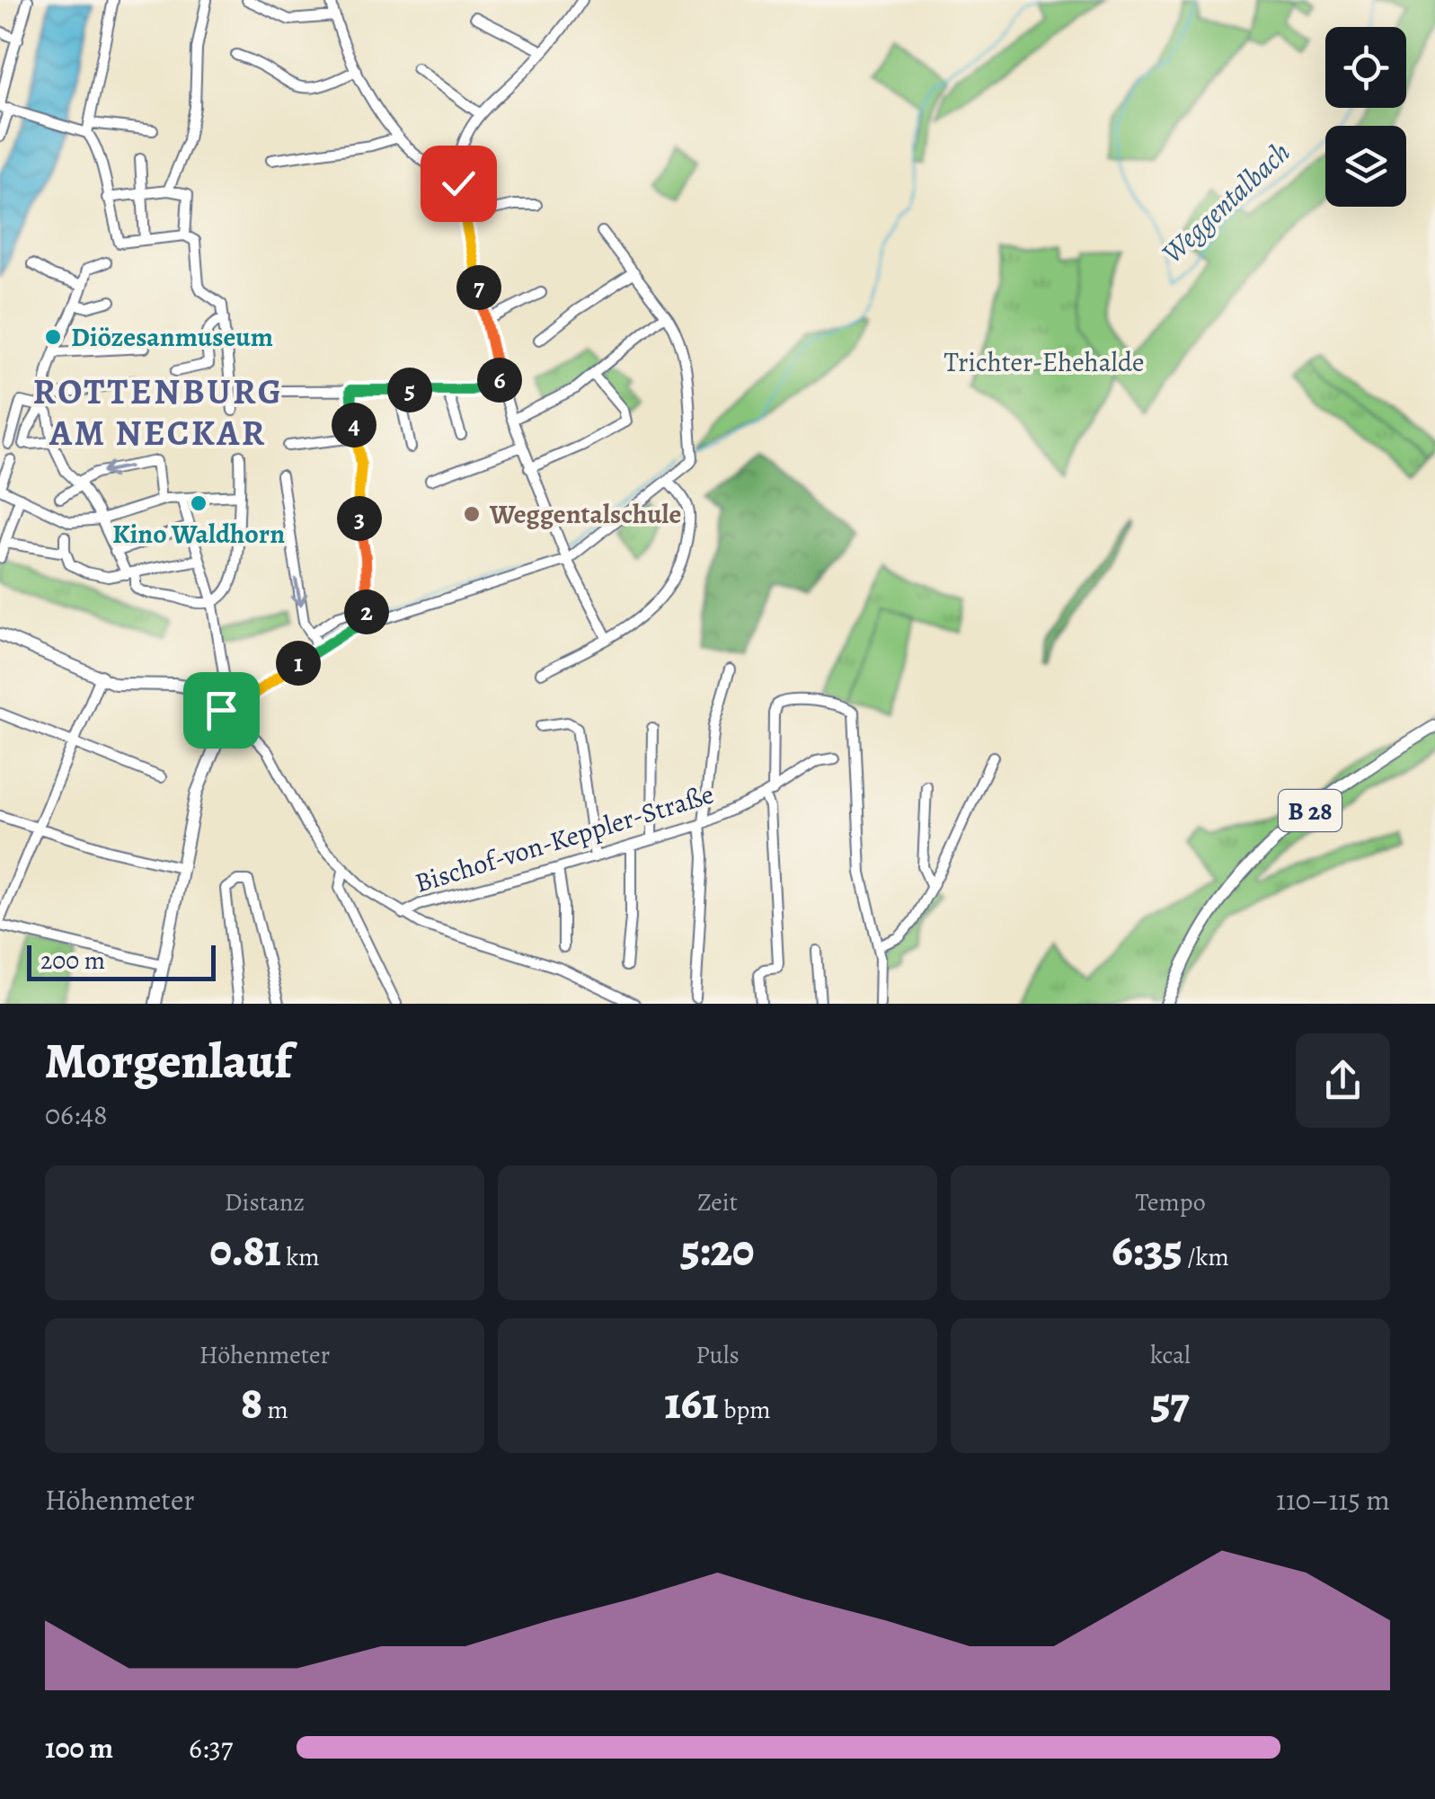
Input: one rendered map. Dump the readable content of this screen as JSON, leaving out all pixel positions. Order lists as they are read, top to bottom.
{
  "streets": {
    "main road": ["B 28"],
    "street": ["Bischof-von-Keppler-Straße"]
  },
  "districts": ["ROTTENBURG AM NECKAR"],
  "water": ["Weggentalbach"],
  "parks": ["Trichter-Ehehalde"],
  "places": ["Diözesanmuseum", "Kino Waldhorn", "Weggentalschule"],
  "scale_bar": "200 m",
  "page": {
    "pins": [
      "7",
      "6",
      "5",
      "4",
      "3",
      "2",
      "1"
    ],
    "scale": "200 m",
    "heading": ["Morgenlauf", "06:48"],
    "stats": [
      ["Distanz", "0.81 km"],
      ["Zeit", "5:20"],
      ["Tempo", "6:35 /km"],
      ["Höhenmeter", "8 m"],
      ["Puls", "161 bpm"],
      ["kcal", "57"]
    ],
    "chart": ["Höhenmeter", "110–115 m"],
    "list": [
      {
        "name": "100 m",
        "note": "6:37"
      }
    ]
  }
}
